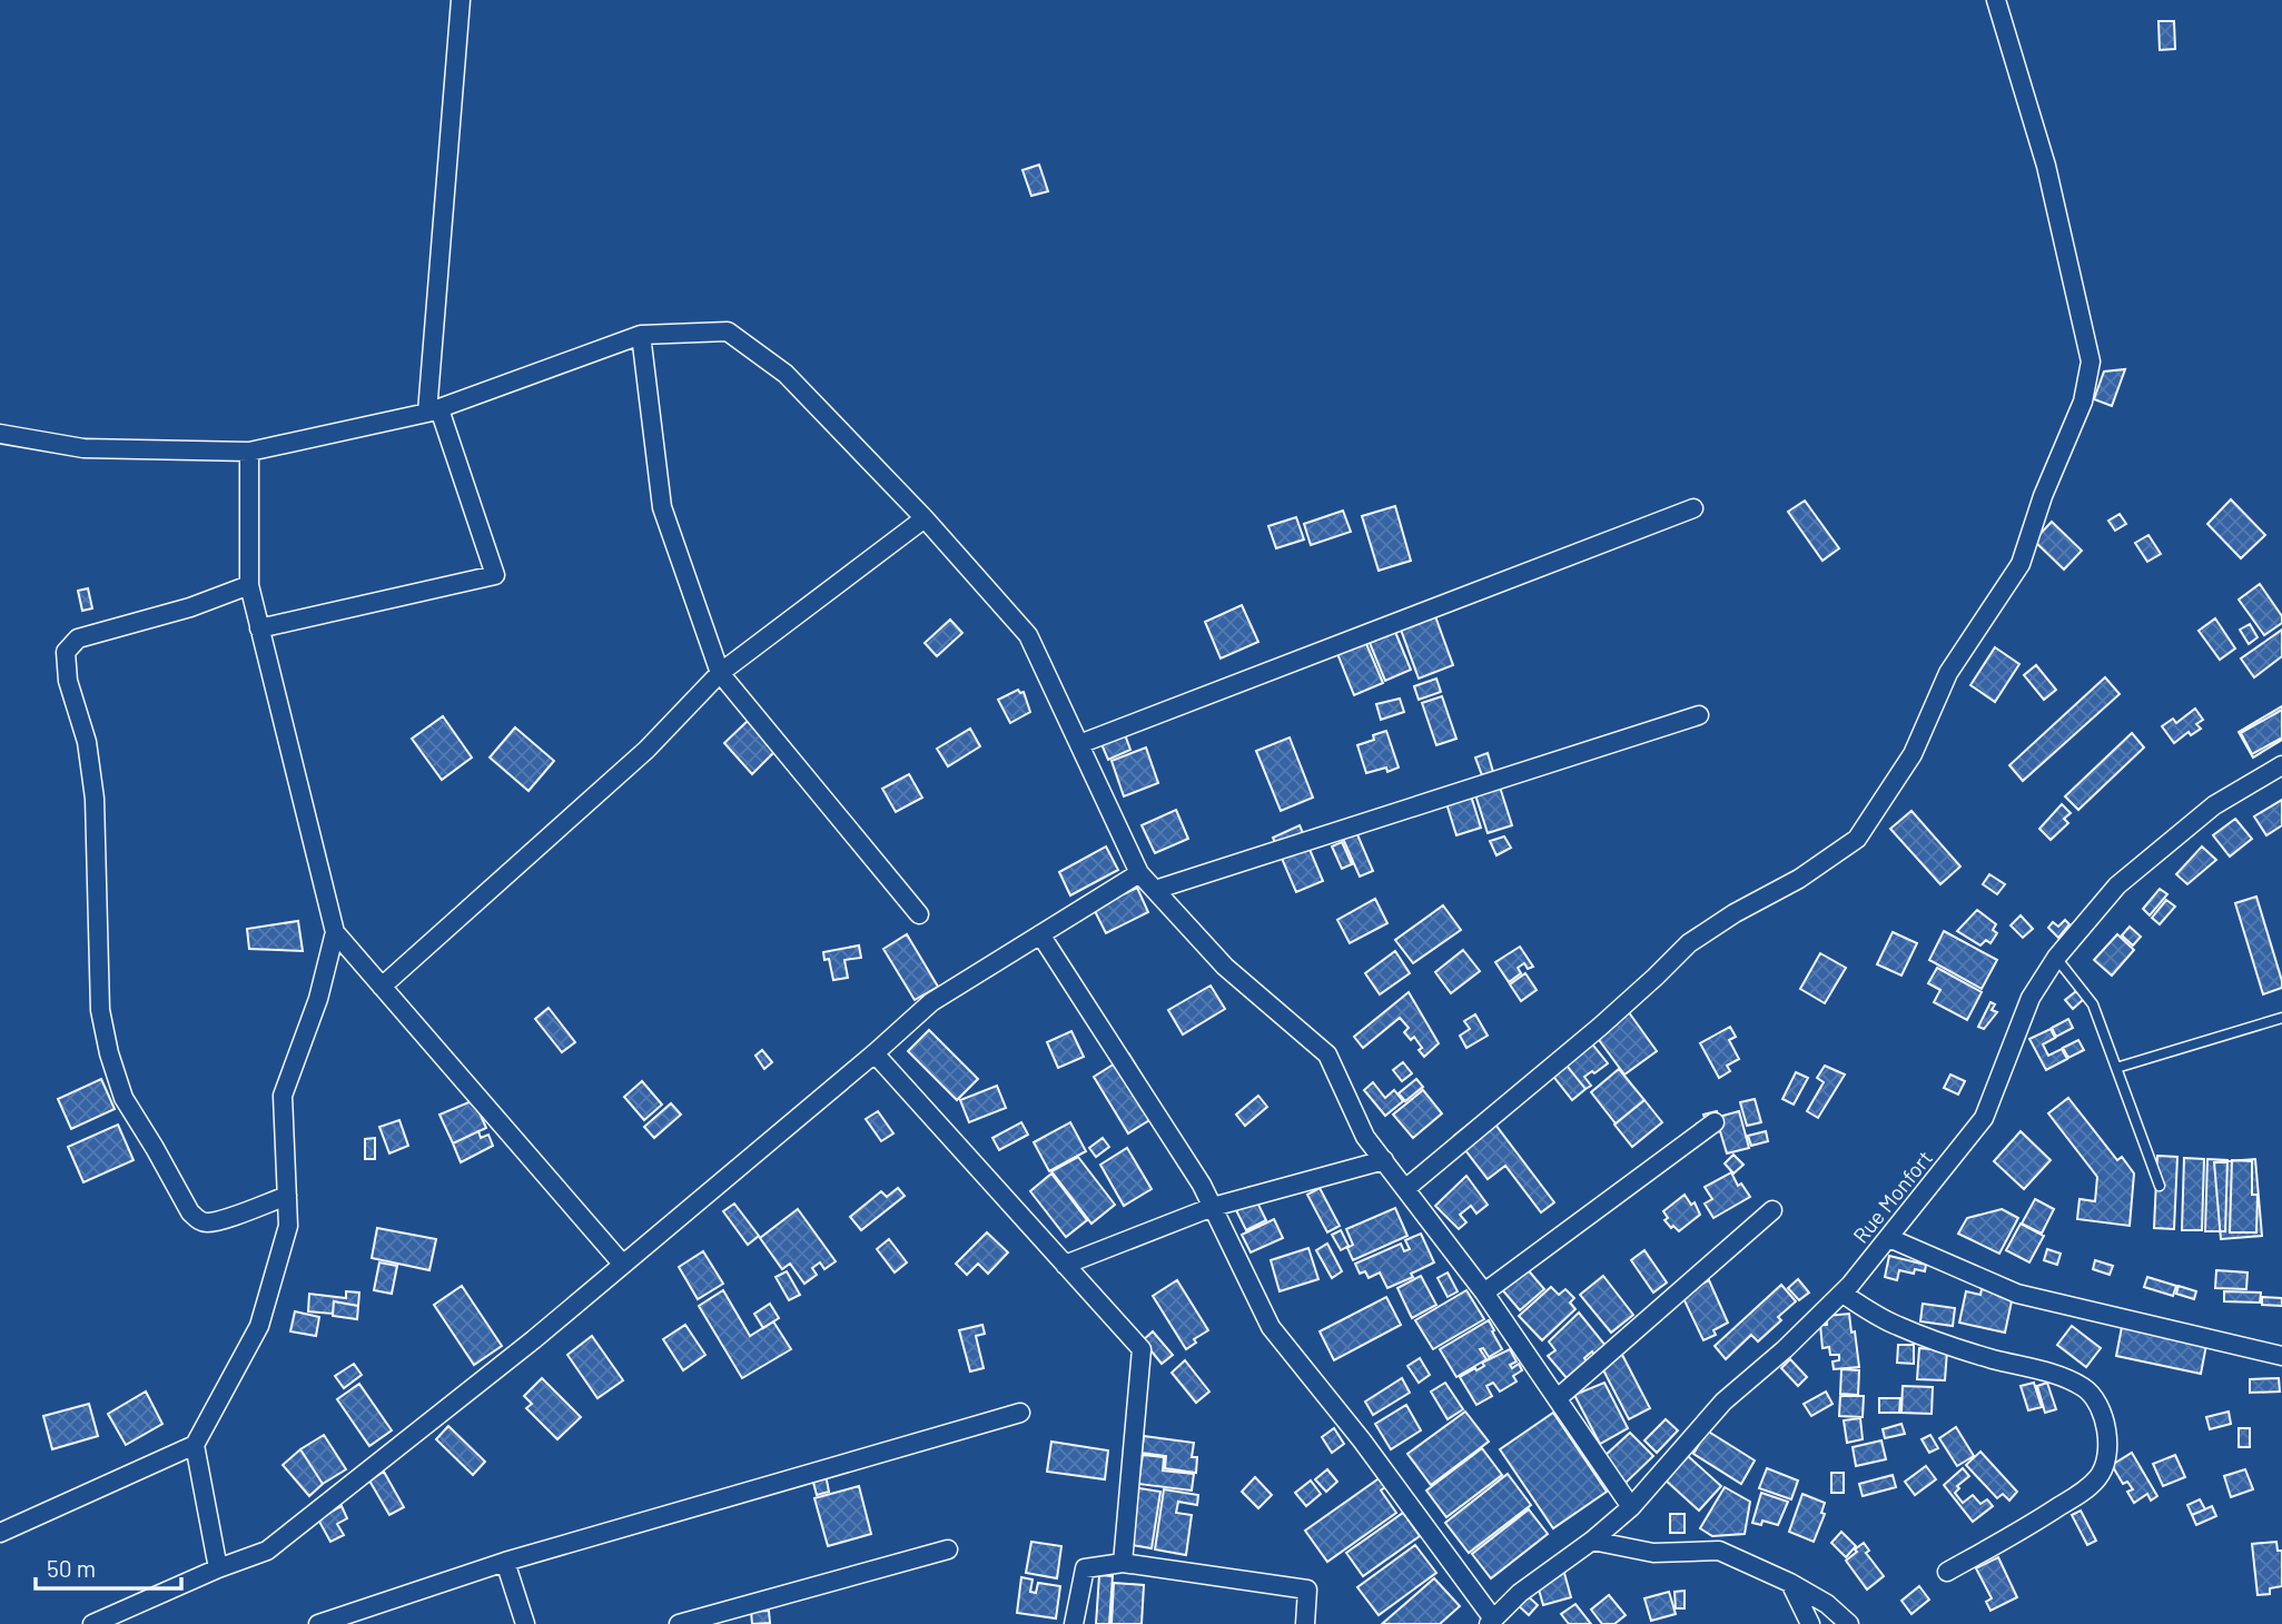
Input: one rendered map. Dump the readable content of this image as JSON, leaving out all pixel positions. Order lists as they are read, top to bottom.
{
  "streets": {
    "street": ["Rue Monfort"]
  },
  "scale_bar": "50 m"
}
